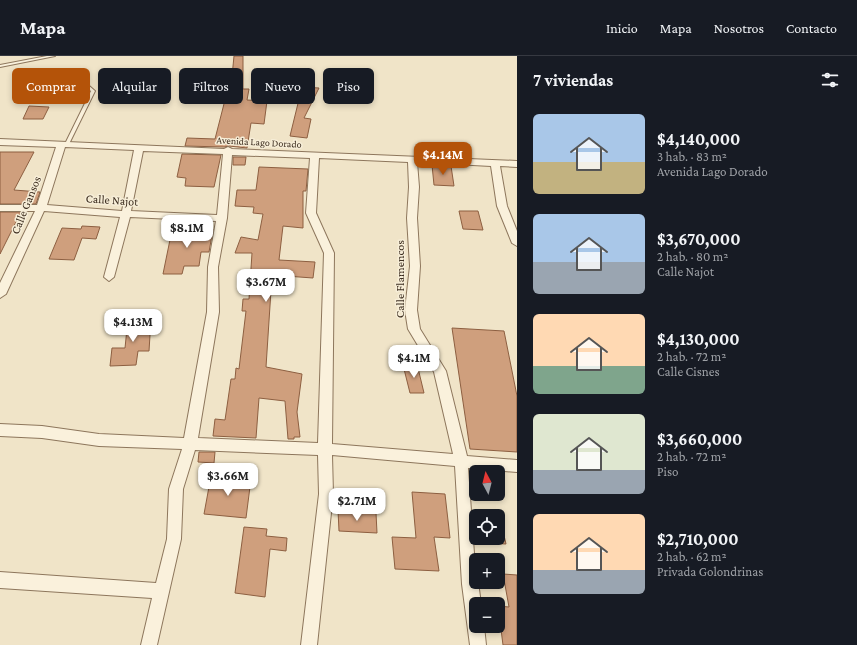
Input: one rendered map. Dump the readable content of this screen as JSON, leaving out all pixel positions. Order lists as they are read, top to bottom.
{
  "streets": {
    "street": [
      "Avenida Lago Dorado",
      "Calle Najot",
      "Calle Gansos",
      "Calle Flamencos"
    ]
  },
  "crossings": [
    ["Avenida Lago Dorado", "Calle Gansos"],
    ["Avenida Lago Dorado", "Calle Flamencos"],
    ["Calle Najot", "Calle Gansos"]
  ],
  "north": "top",
  "page": {
    "header": "Mapa",
    "nav": [
      "Inicio",
      "Mapa",
      "Nosotros",
      "Contacto"
    ],
    "heading": "7 viviendas",
    "chip": [
      "Comprar",
      "Alquilar",
      "Filtros",
      "Nuevo",
      "Piso"
    ],
    "list": [
      {
        "name": "$4,140,000",
        "note": "3 hab. · 83 m² · Avenida Lago Dorado"
      },
      {
        "name": "$3,670,000",
        "note": "2 hab. · 80 m² · Calle Najot"
      },
      {
        "name": "$4,130,000",
        "note": "2 hab. · 72 m² · Calle Cisnes"
      },
      {
        "name": "$3,660,000",
        "note": "2 hab. · 72 m² · Piso"
      },
      {
        "name": "$2,710,000",
        "note": "2 hab. · 62 m² · Privada Golondrinas"
      }
    ],
    "price": [
      "$4.14M",
      "$8.1M",
      "$3.67M",
      "$4.13M",
      "$4.1M",
      "$3.66M",
      "$2.71M"
    ],
    "map_buttons": ["+", "−"]
  }
}
